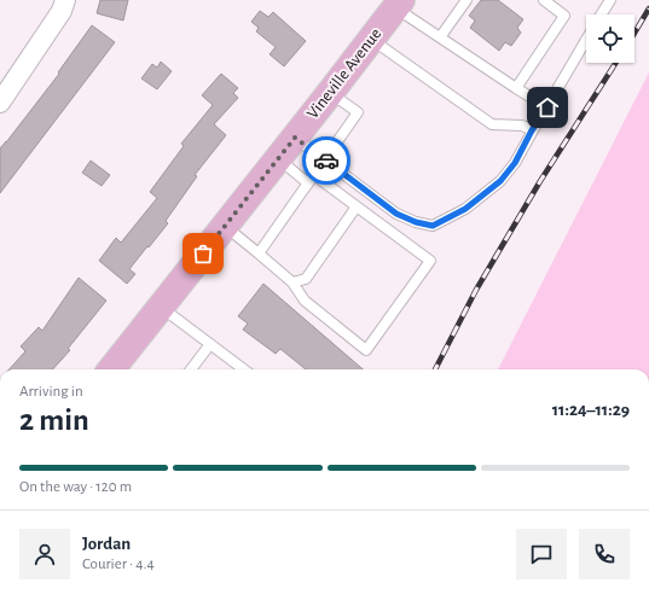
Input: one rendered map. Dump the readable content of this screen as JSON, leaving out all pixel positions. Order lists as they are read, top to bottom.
{
  "streets": {
    "main road": ["Vineville Avenue"]
  },
  "page": {
    "heading": ["2 min", "Arriving in", "11:24–11:29"],
    "panel": ["Jordan", "Courier · 4.4"],
    "bar": "On the way · 120 m"
  }
}
